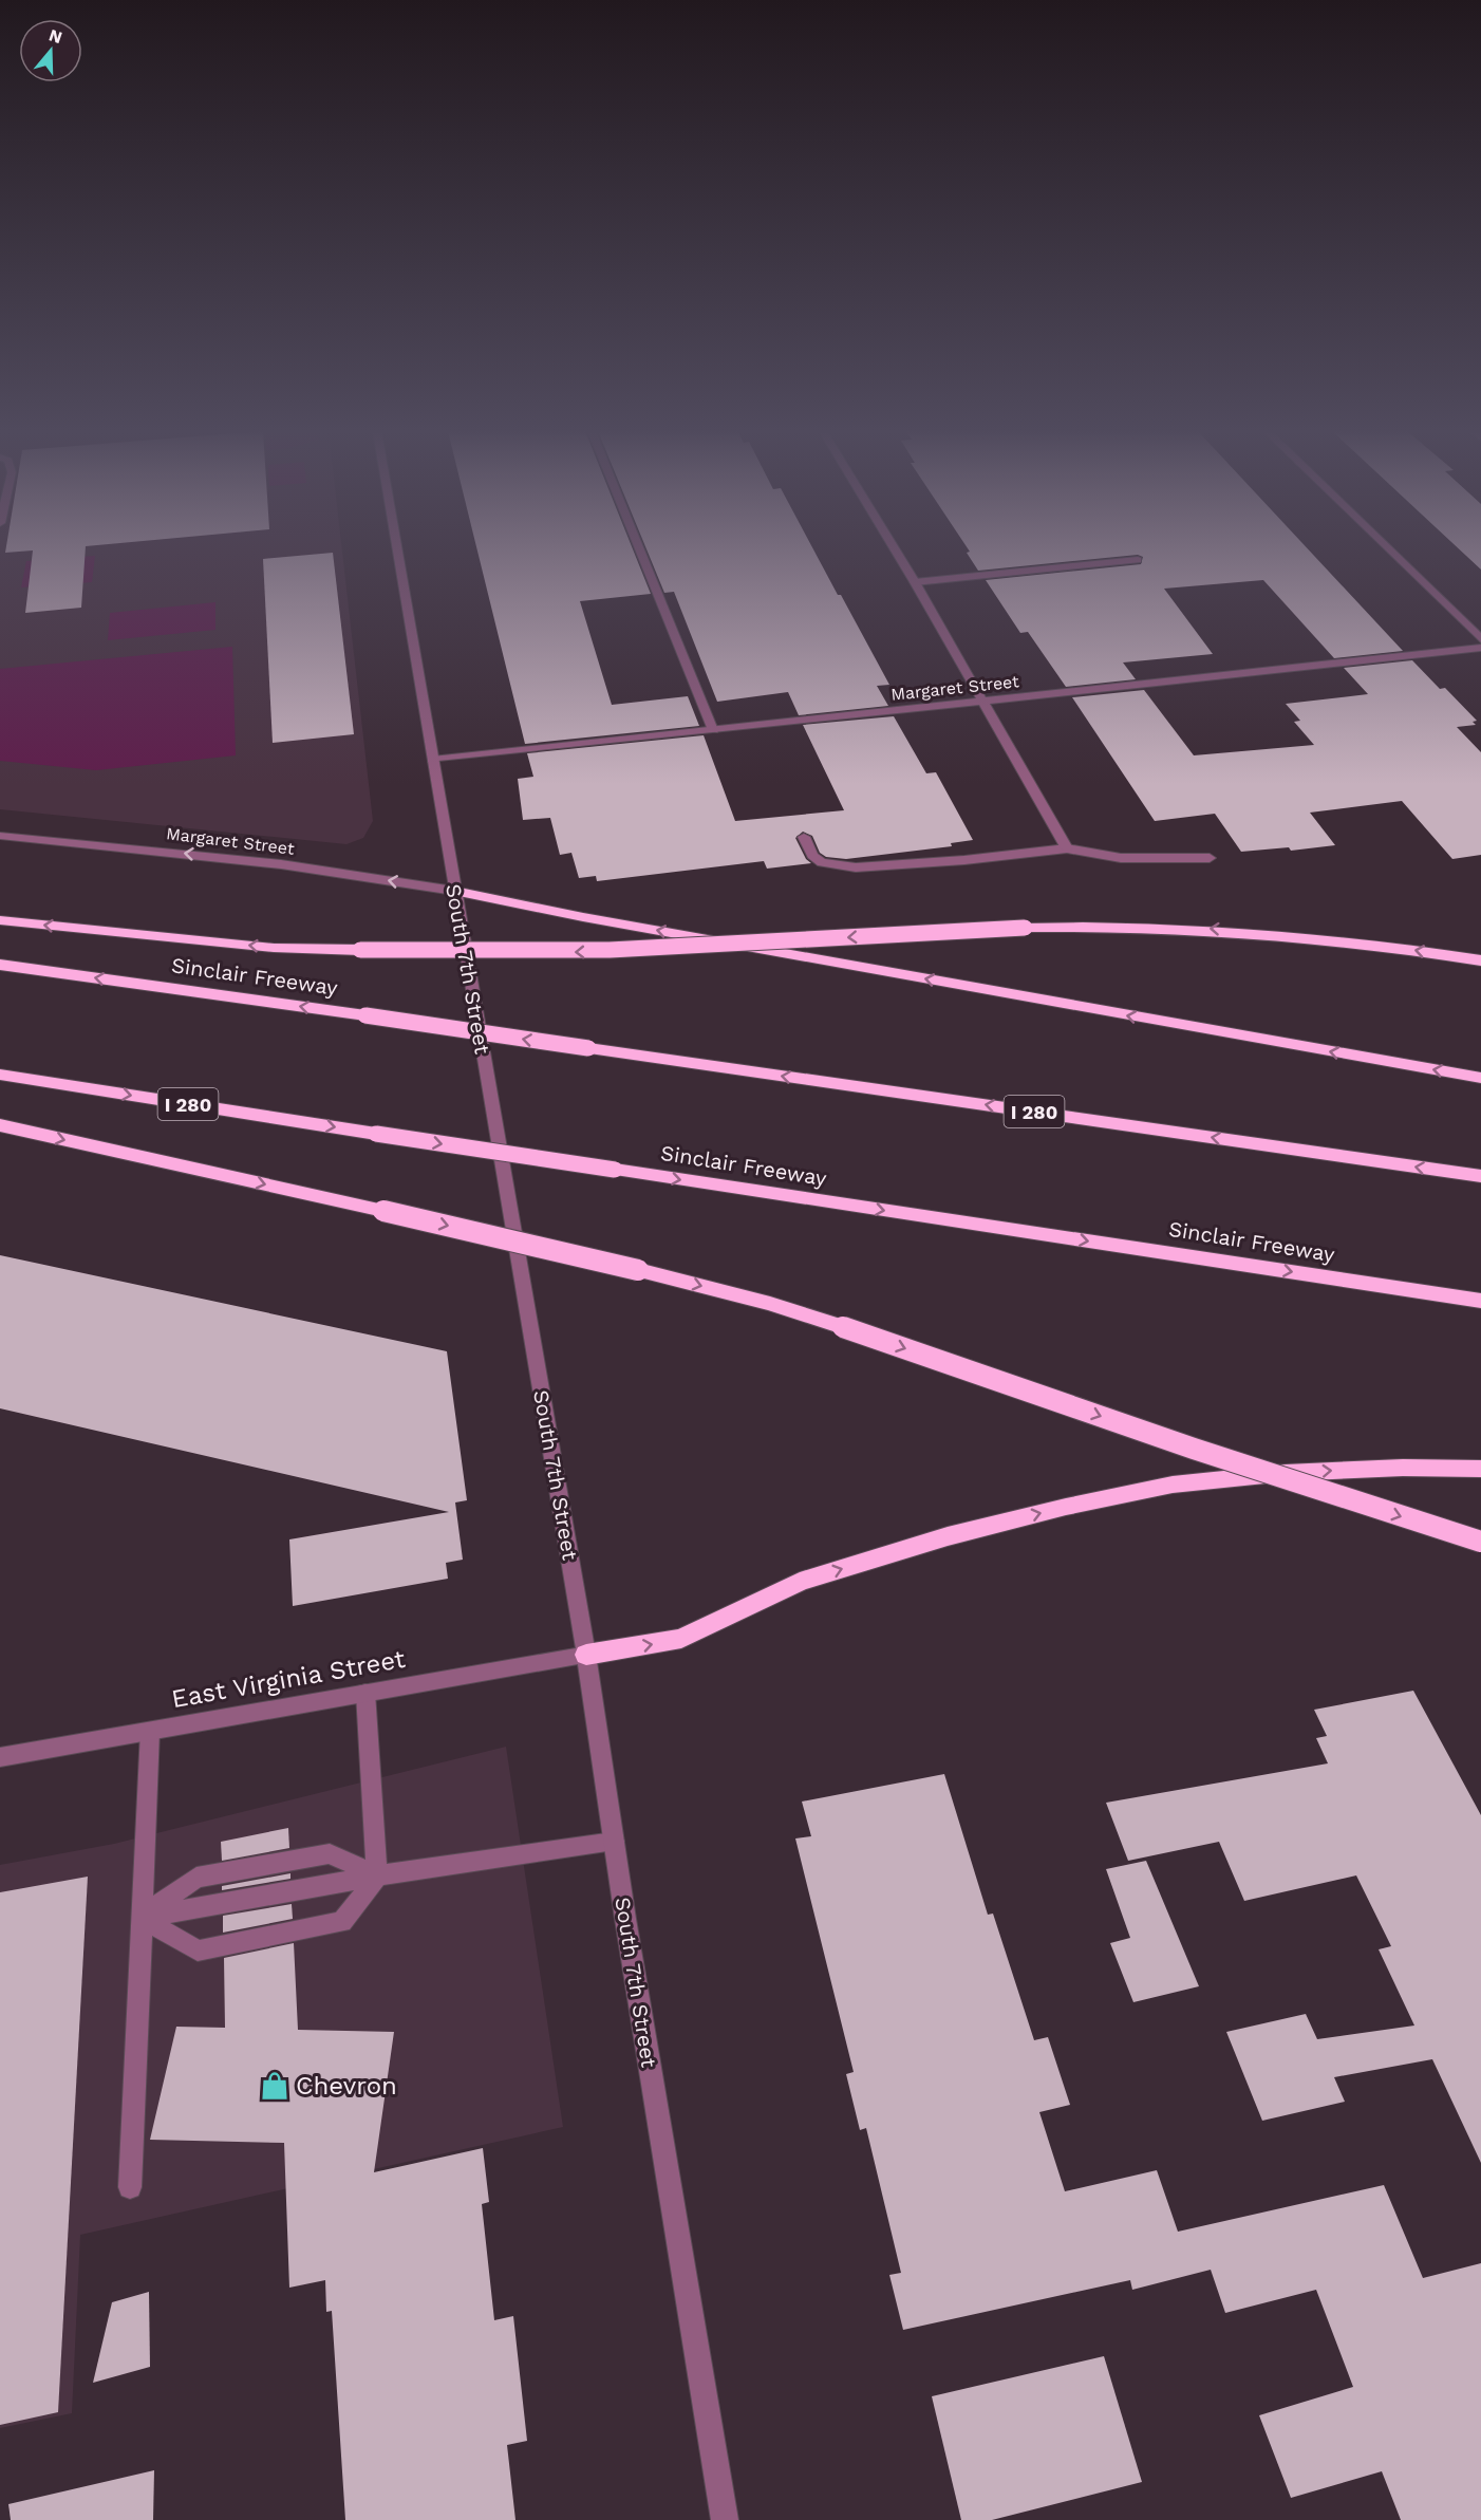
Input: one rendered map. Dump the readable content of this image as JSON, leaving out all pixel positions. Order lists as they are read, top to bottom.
{
  "streets": {
    "highway": ["Sinclair Freeway", "I 280"],
    "street": ["Margaret Street", "South 7th Street", "East Virginia Street"]
  },
  "crossings": [
    ["Margaret Street", "South 7th Street"],
    ["South 7th Street", "East Virginia Street"]
  ],
  "places": {
    "shop": ["Chevron"]
  },
  "north": "top"
}
